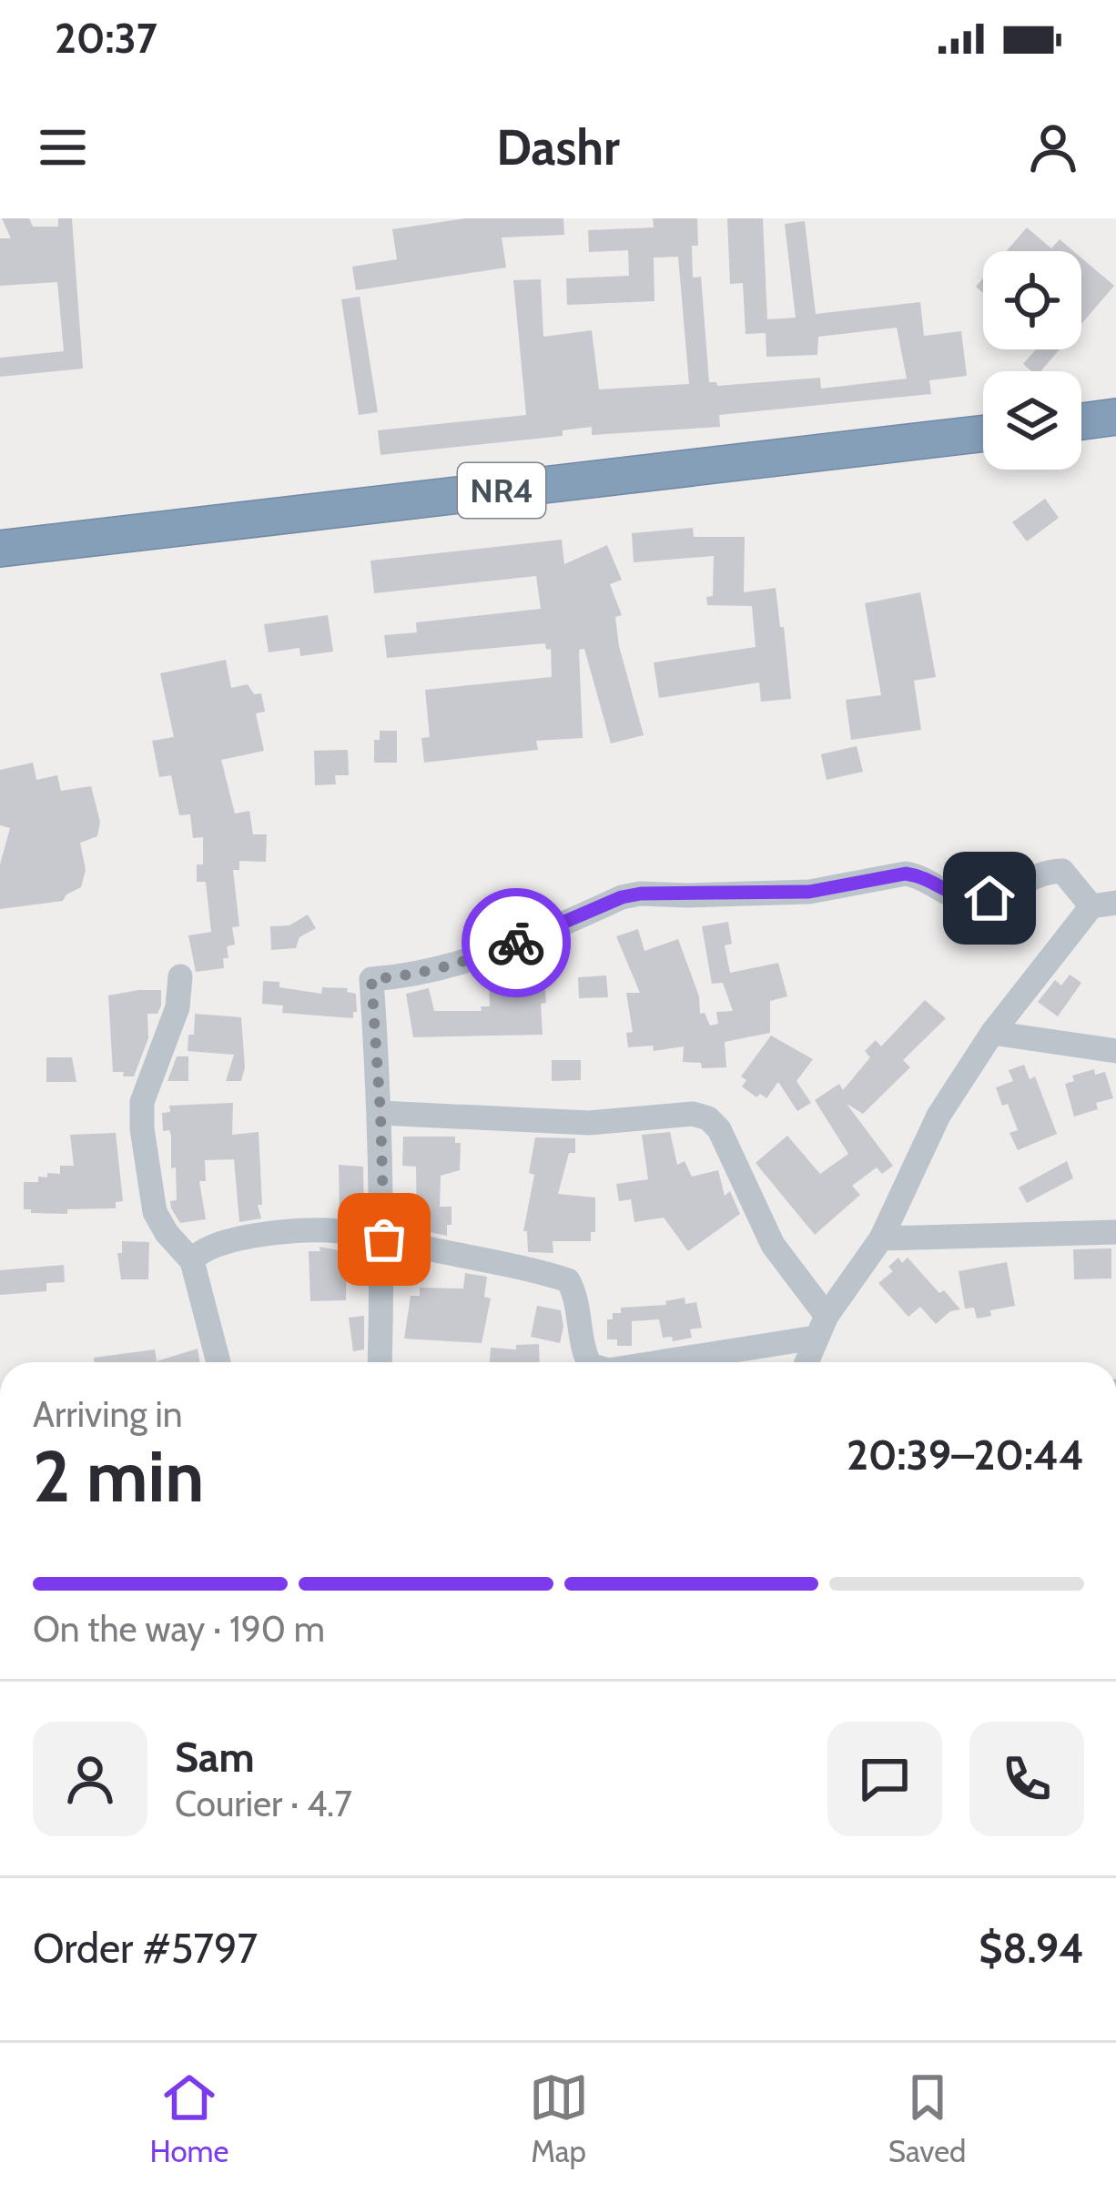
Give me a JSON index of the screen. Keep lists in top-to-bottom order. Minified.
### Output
{"streets":{"highway":["NR4"]},"page":{"status":"20:37","header":"Dashr","heading":["2 min","Arriving in","20:39–20:44"],"panel":["Sam","Courier · 4.7","Order #5797","$8.94"],"bar":"On the way · 190 m","tabs":["Home","Map","Saved"]}}
